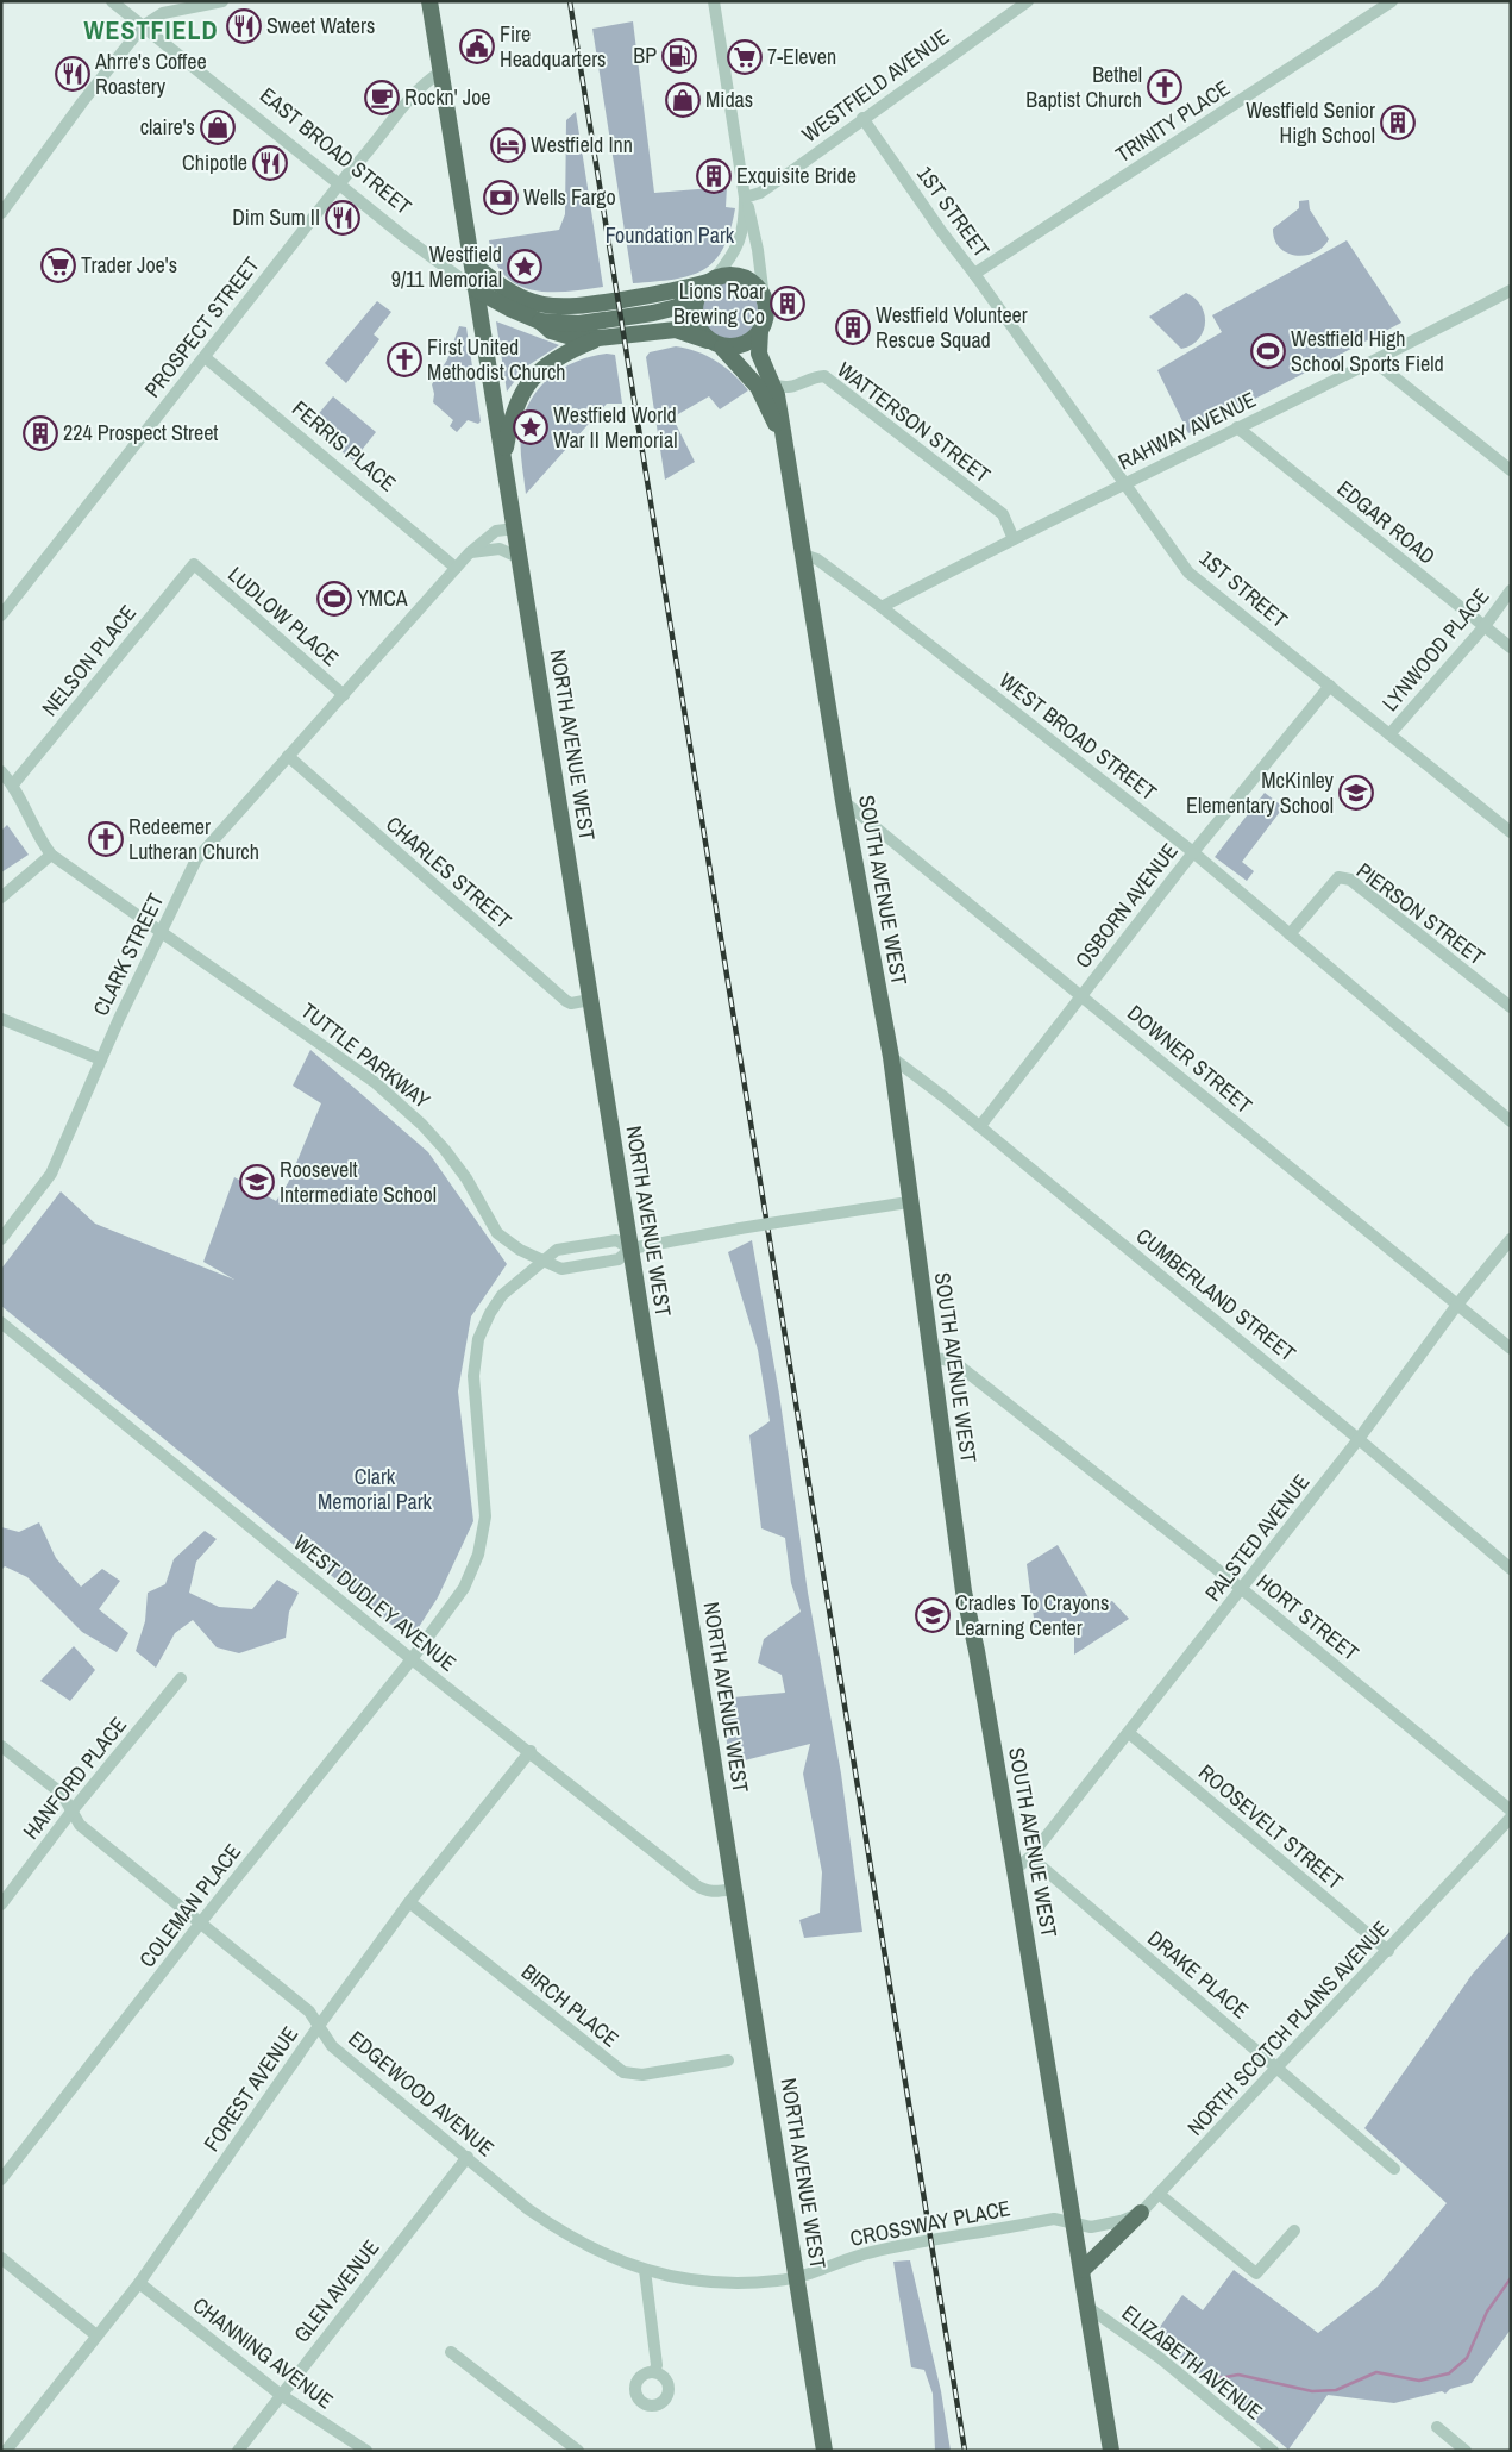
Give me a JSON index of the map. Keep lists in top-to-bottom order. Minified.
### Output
{"streets":{"main road":["EAST BROAD STREET","NORTH AVENUE WEST","SOUTH AVENUE WEST"],"street":["WESTFIELD AVENUE","TRINITY PLACE","1ST STREET","PROSPECT STREET","WATTERSON STREET","RAHWAY AVENUE","FERRIS PLACE","EDGAR ROAD","LUDLOW PLACE","LYNWOOD PLACE","NELSON PLACE","WEST BROAD STREET","CHARLES STREET","OSBORN AVENUE","PIERSON STREET","CLARK STREET","TUTTLE PARKWAY","DOWNER STREET","CUMBERLAND STREET","PALSTED AVENUE","WEST DUDLEY AVENUE","HORT STREET","HANFORD PLACE","ROOSEVELT STREET","COLEMAN PLACE","DRAKE PLACE","BIRCH PLACE","NORTH SCOTCH PLAINS AVENUE","FOREST AVENUE","EDGEWOOD AVENUE","CROSSWAY PLACE","GLEN AVENUE","CHANNING AVENUE","ELIZABETH AVENUE"]},"crossings":[["WESTFIELD AVENUE","1ST STREET"],["TRINITY PLACE","1ST STREET"],["EAST BROAD STREET","PROSPECT STREET"],["EAST BROAD STREET","NORTH AVENUE WEST"],["EAST BROAD STREET","SOUTH AVENUE WEST"],["1ST STREET","RAHWAY AVENUE"],["1ST STREET","LYNWOOD PLACE"],["1ST STREET","OSBORN AVENUE"],["PROSPECT STREET","FERRIS PLACE"],["PROSPECT STREET","NORTH AVENUE WEST"],["WATTERSON STREET","RAHWAY AVENUE"],["WATTERSON STREET","SOUTH AVENUE WEST"],["RAHWAY AVENUE","EDGAR ROAD"],["RAHWAY AVENUE","WEST BROAD STREET"],["FERRIS PLACE","CLARK STREET"],["EDGAR ROAD","LYNWOOD PLACE"],["LUDLOW PLACE","NELSON PLACE"],["LUDLOW PLACE","CLARK STREET"],["WEST BROAD STREET","SOUTH AVENUE WEST"],["WEST BROAD STREET","OSBORN AVENUE"],["WEST BROAD STREET","PIERSON STREET"],["NORTH AVENUE WEST","CHARLES STREET"],["NORTH AVENUE WEST","CLARK STREET"],["NORTH AVENUE WEST","TUTTLE PARKWAY"],["NORTH AVENUE WEST","WEST DUDLEY AVENUE"],["NORTH AVENUE WEST","EDGEWOOD AVENUE"],["NORTH AVENUE WEST","CROSSWAY PLACE"],["CHARLES STREET","CLARK STREET"],["SOUTH AVENUE WEST","TUTTLE PARKWAY"],["SOUTH AVENUE WEST","DOWNER STREET"],["SOUTH AVENUE WEST","CUMBERLAND STREET"],["SOUTH AVENUE WEST","PALSTED AVENUE"],["SOUTH AVENUE WEST","HORT STREET"],["SOUTH AVENUE WEST","NORTH SCOTCH PLAINS AVENUE"],["SOUTH AVENUE WEST","CROSSWAY PLACE"],["SOUTH AVENUE WEST","ELIZABETH AVENUE"],["OSBORN AVENUE","DOWNER STREET"],["OSBORN AVENUE","CUMBERLAND STREET"],["CLARK STREET","TUTTLE PARKWAY"],["TUTTLE PARKWAY","WEST DUDLEY AVENUE"],["TUTTLE PARKWAY","COLEMAN PLACE"],["DOWNER STREET","PALSTED AVENUE"],["CUMBERLAND STREET","PALSTED AVENUE"],["PALSTED AVENUE","HORT STREET"],["PALSTED AVENUE","ROOSEVELT STREET"],["PALSTED AVENUE","DRAKE PLACE"],["WEST DUDLEY AVENUE","COLEMAN PLACE"],["WEST DUDLEY AVENUE","FOREST AVENUE"],["HANFORD PLACE","EDGEWOOD AVENUE"],["ROOSEVELT STREET","NORTH SCOTCH PLAINS AVENUE"],["COLEMAN PLACE","EDGEWOOD AVENUE"],["DRAKE PLACE","NORTH SCOTCH PLAINS AVENUE"],["BIRCH PLACE","FOREST AVENUE"],["NORTH SCOTCH PLAINS AVENUE","CROSSWAY PLACE"],["FOREST AVENUE","EDGEWOOD AVENUE"],["FOREST AVENUE","CHANNING AVENUE"],["EDGEWOOD AVENUE","CROSSWAY PLACE"],["EDGEWOOD AVENUE","GLEN AVENUE"],["GLEN AVENUE","CHANNING AVENUE"]],"districts":["WESTFIELD"],"parks":["Foundation Park","Clark Memorial Park"],"places":{"restaurant":["Sweet Waters","Ahrre's Coffee Roastery","Chipotle","Dim Sum II"],"public building":["Fire Headquarters"],"fuel station":["BP"],"supermarket":["7-Eleven","Trader Joe's"],"church":["Bethel Baptist Church","First United Methodist Church","Redeemer Lutheran Church"],"cafe":["Rockn' Joe"],"shop":["Midas","claire's"],"building":["Westfield Senior High School","Exquisite Bride","Lions Roar Brewing Co","Westfield Volunteer Rescue Squad","224 Prospect Street"],"hotel":["Westfield Inn"],"bank":["Wells Fargo"],"place":["Westfield 9/11 Memorial","Westfield World War II Memorial"],"sports":["Westfield High School Sports Field","YMCA"],"school or university":["McKinley Elementary School","Roosevelt Intermediate School","Cradles To Crayons Learning Center"]}}
